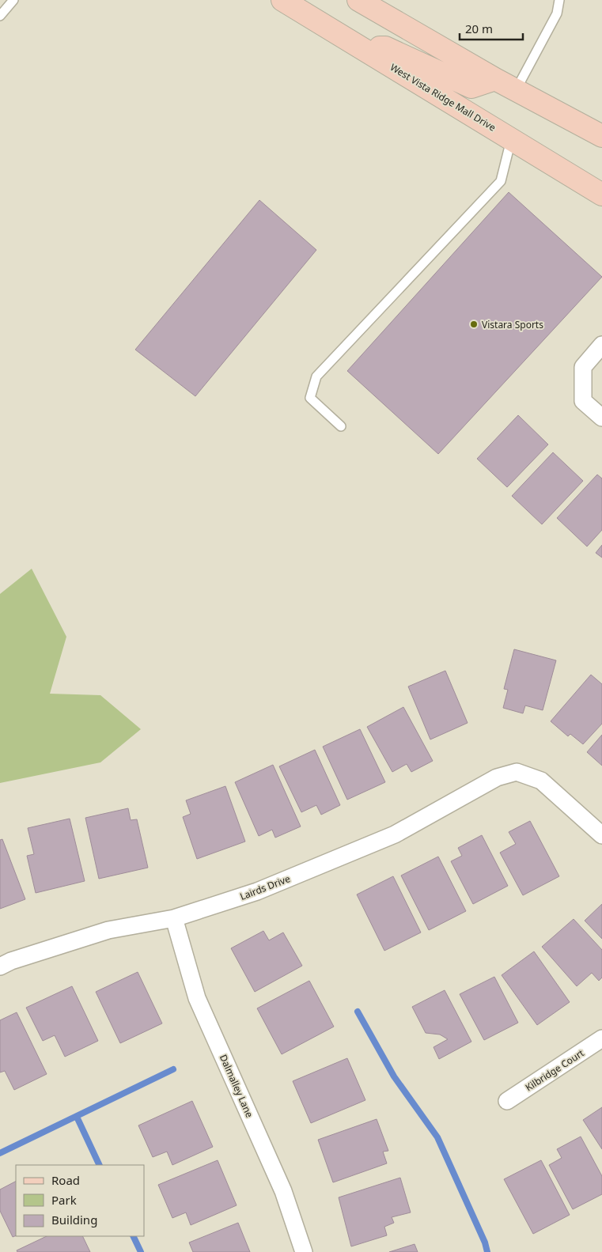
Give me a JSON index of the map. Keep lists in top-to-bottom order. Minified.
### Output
{"streets":{"main road":["West Vista Ridge Mall Drive"],"street":["Lairds Drive","Kilbridge Court","Dalmalley Lane"]},"crossings":[["Lairds Drive","Dalmalley Lane"]],"places":["Vistara Sports"],"legend":["Road","Park","Building"],"scale_bar":"20 m"}
